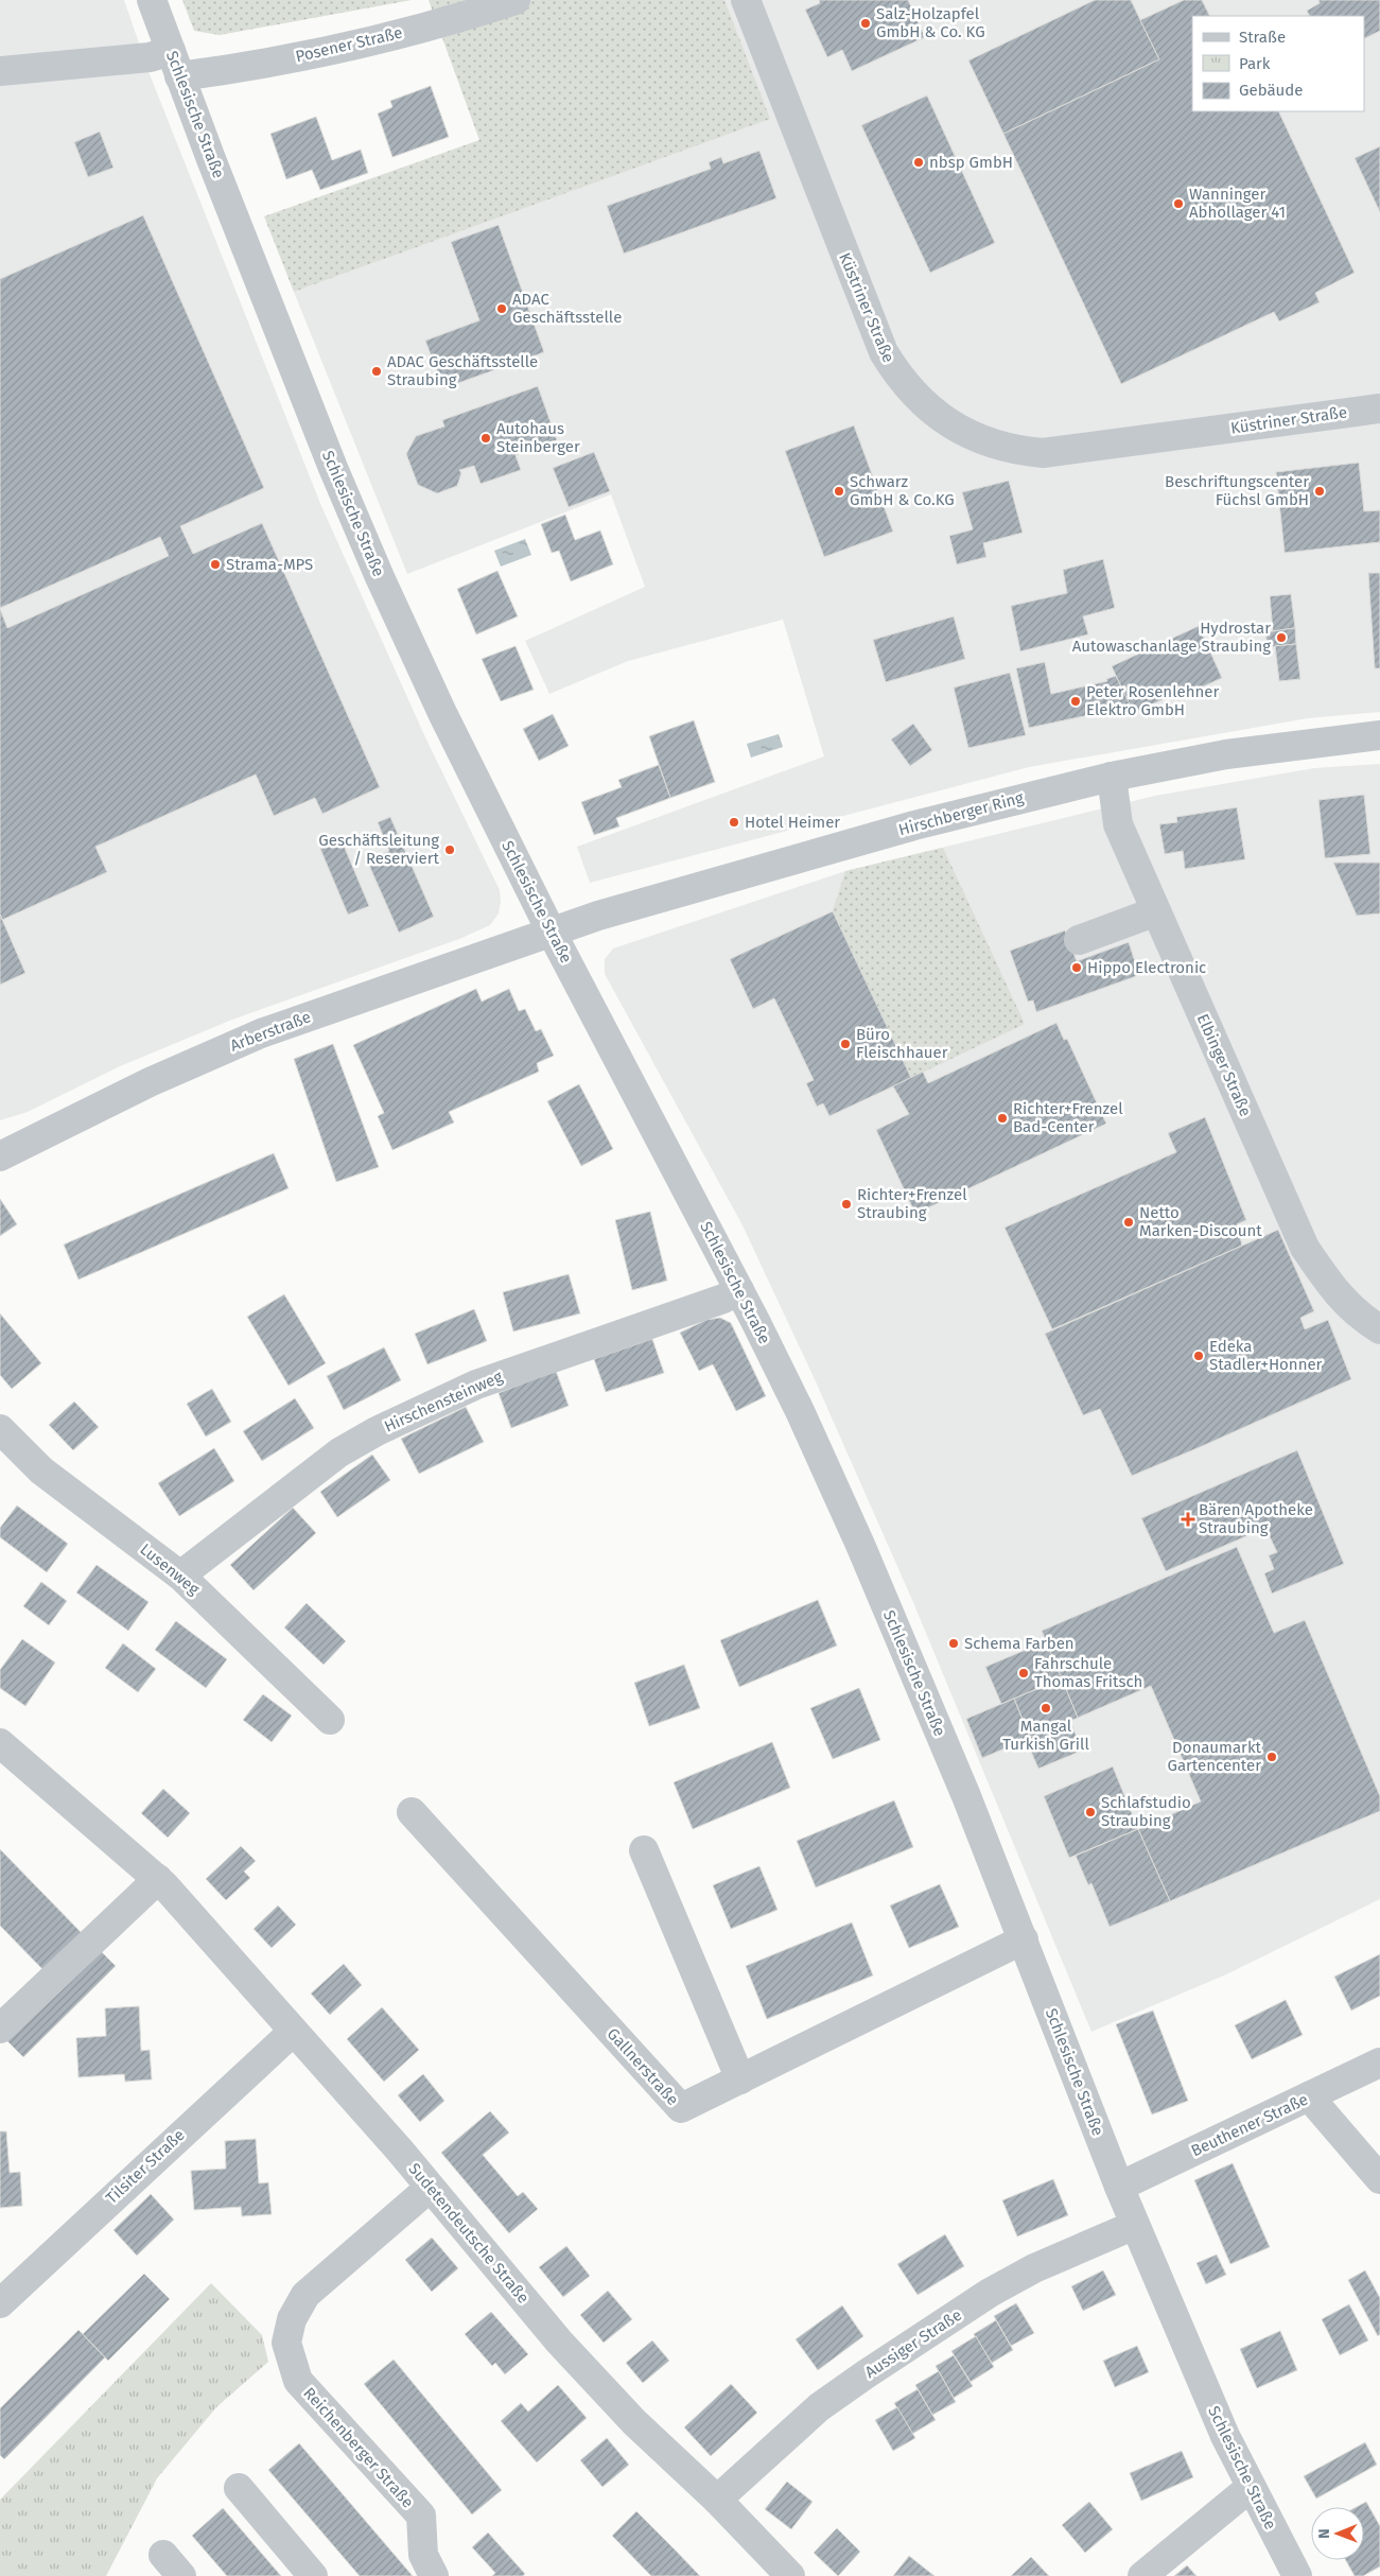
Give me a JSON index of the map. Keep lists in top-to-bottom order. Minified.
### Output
{"streets":{"street":["Posener Straße","Schlesische Straße","Küstriner Straße","Hirschberger Ring","Arberstraße","Elbinger Straße","Hirschensteinweg","Lusenweg","Gallnerstraße","Beuthener Straße","Tilsiter Straße","Sudetendeutsche Straße","Aussiger Straße","Reichenberger Straße"]},"crossings":[["Posener Straße","Schlesische Straße"],["Schlesische Straße","Hirschberger Ring"],["Schlesische Straße","Arberstraße"],["Schlesische Straße","Hirschensteinweg"],["Schlesische Straße","Gallnerstraße"],["Schlesische Straße","Beuthener Straße"],["Schlesische Straße","Aussiger Straße"],["Hirschberger Ring","Arberstraße"],["Hirschberger Ring","Elbinger Straße"],["Hirschensteinweg","Lusenweg"],["Tilsiter Straße","Sudetendeutsche Straße"],["Sudetendeutsche Straße","Aussiger Straße"],["Sudetendeutsche Straße","Reichenberger Straße"]],"places":{"other":["Salz-Holzapfel GmbH & Co. KG","nbsp GmbH","Wanninger Abhollager 41","ADAC Geschäftsstelle","ADAC Geschäftsstelle Straubing","Autohaus Steinberger","Schwarz GmbH & Co.KG","Beschriftungscenter Füchsl GmbH","Strama-MPS","Hydrostar Autowaschanlage Straubing","Peter Rosenlehner Elektro GmbH","Hotel Heimer","Geschäftsleitung / Reserviert","Hippo Electronic","Büro Fleischhauer","Richter+Frenzel Bad-Center","Richter+Frenzel Straubing","Netto Marken-Discount","Edeka Stadler+Honner","Schema Farben","Fahrschule Thomas Fritsch","Mangal Turkish Grill","Donaumarkt Gartencenter","Schlafstudio Straubing"],"health":["Bären Apotheke Straubing"]},"legend":["Straße","Park","Gebäude"],"north":"left"}
